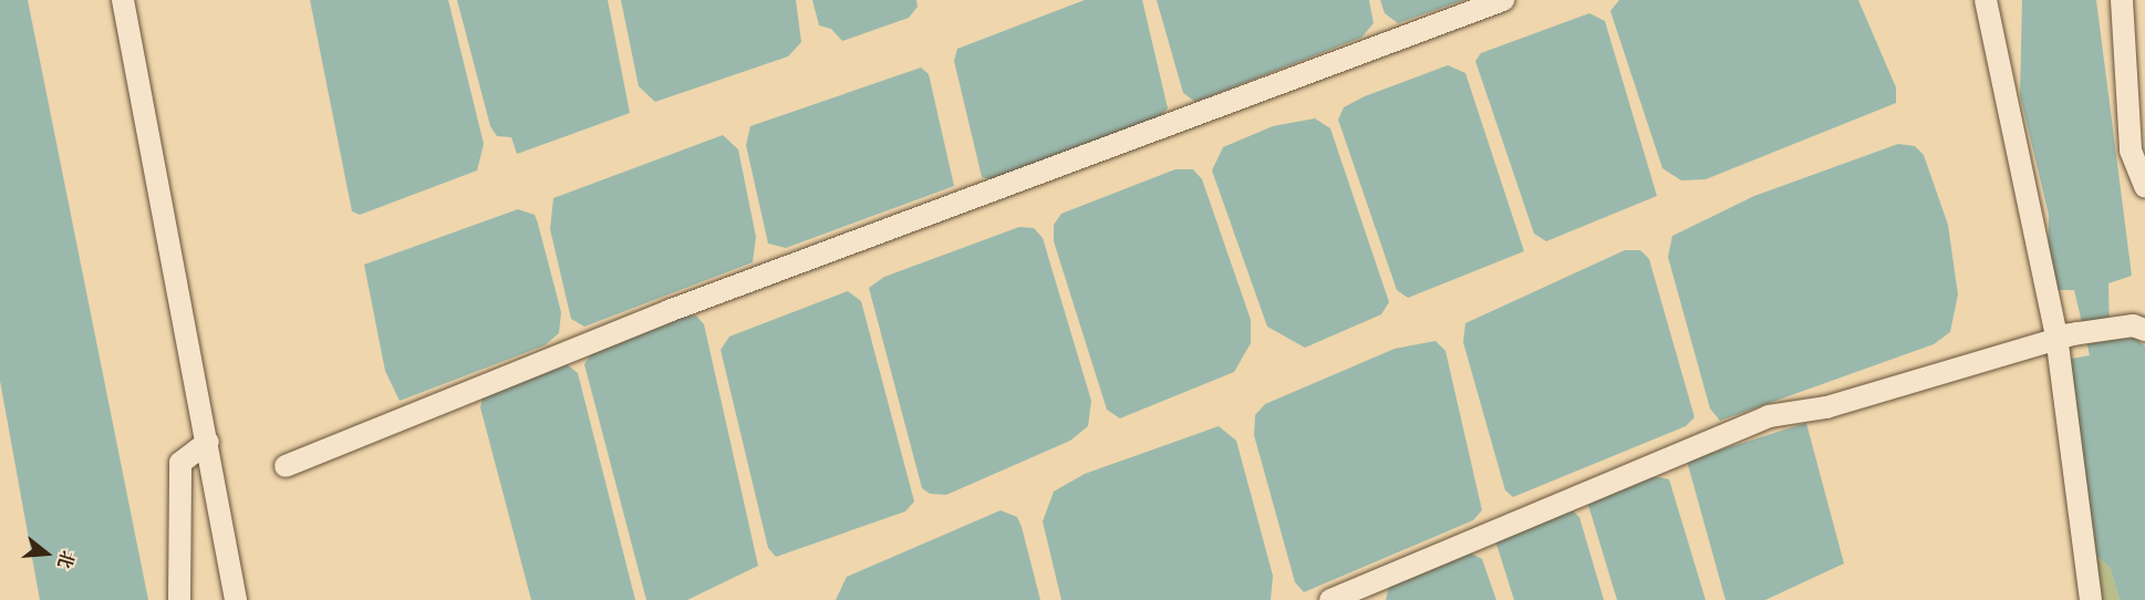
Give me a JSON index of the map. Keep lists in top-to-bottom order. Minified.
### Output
{"north":"right"}
